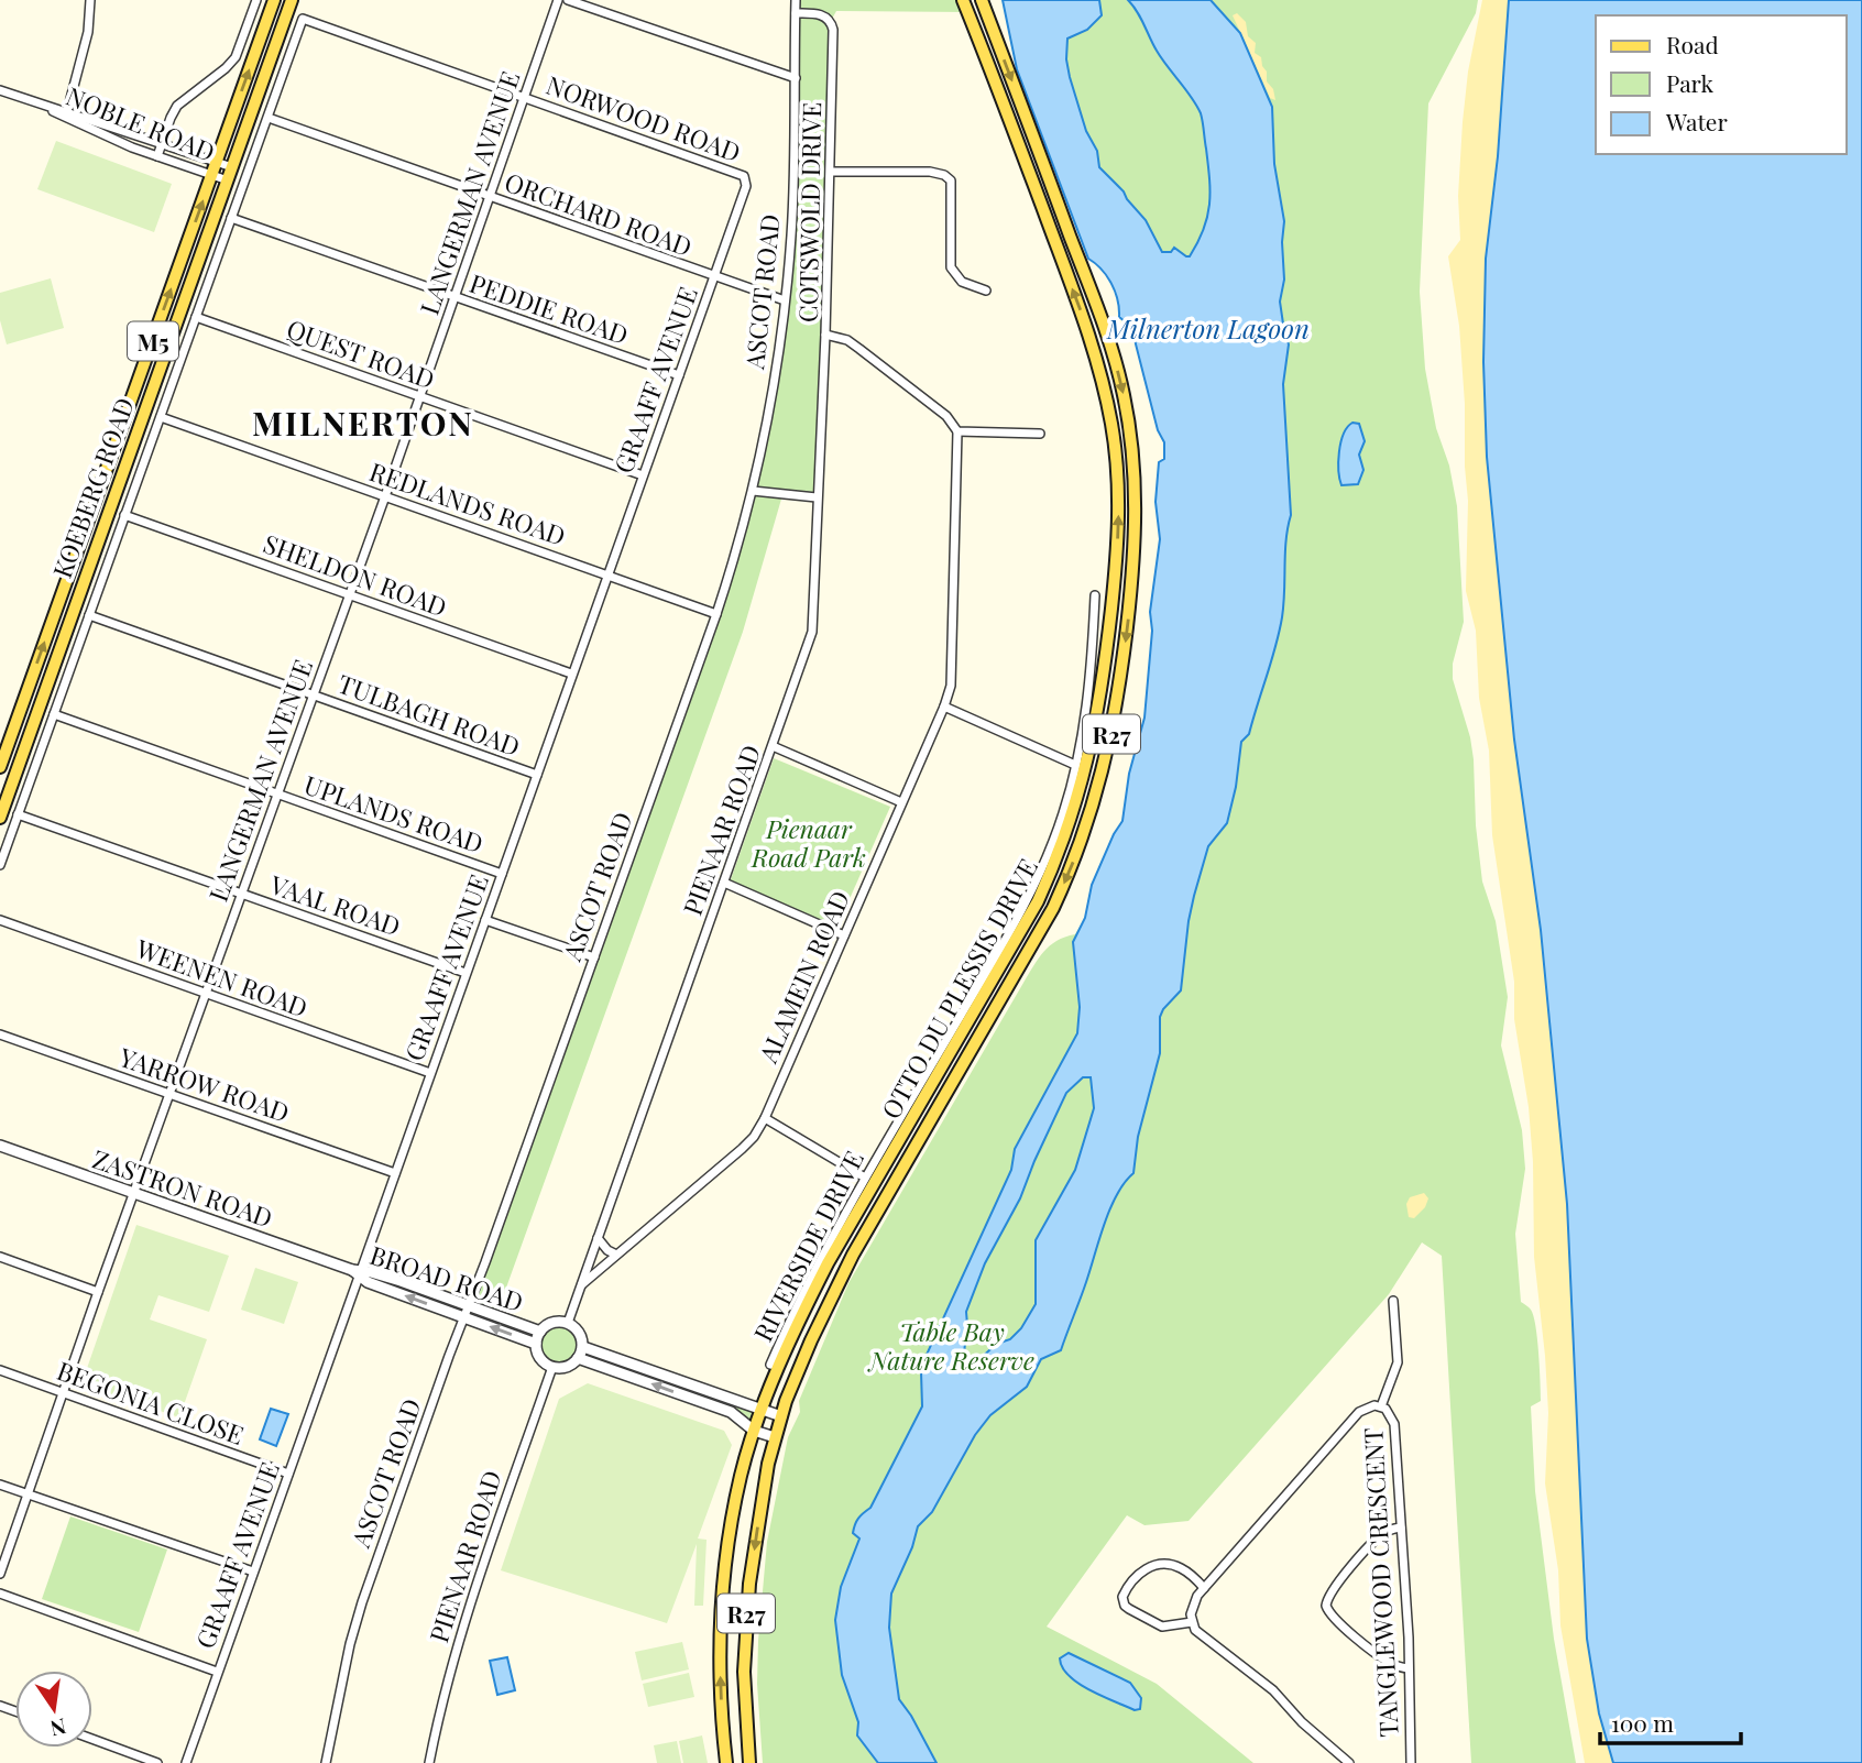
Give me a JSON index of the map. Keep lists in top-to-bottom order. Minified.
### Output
{"streets":{"main road":["M5","KOEBERG ROAD","R27","OTTO DU PLESSIS DRIVE"],"street":["NORWOOD ROAD","NOBLE ROAD","LANGERMAN AVENUE","COTSWOLD DRIVE","ORCHARD ROAD","ASCOT ROAD","PEDDIE ROAD","QUEST ROAD","GRAAFF AVENUE","REDLANDS ROAD","SHELDON ROAD","TULBAGH ROAD","UPLANDS ROAD","PIENAAR ROAD","VAAL ROAD","ALAMEIN ROAD","WEENEN ROAD","YARROW ROAD","ZASTRON ROAD","RIVERSIDE DRIVE","BROAD ROAD","BEGONIA CLOSE","TANGLEWOOD CRESCENT"]},"crossings":[["NORWOOD ROAD","LANGERMAN AVENUE"],["NORWOOD ROAD","ORCHARD ROAD"],["NORWOOD ROAD","GRAAFF AVENUE"],["NOBLE ROAD","KOEBERG ROAD"],["LANGERMAN AVENUE","ORCHARD ROAD"],["LANGERMAN AVENUE","PEDDIE ROAD"],["LANGERMAN AVENUE","QUEST ROAD"],["LANGERMAN AVENUE","REDLANDS ROAD"],["LANGERMAN AVENUE","SHELDON ROAD"],["LANGERMAN AVENUE","TULBAGH ROAD"],["LANGERMAN AVENUE","UPLANDS ROAD"],["LANGERMAN AVENUE","VAAL ROAD"],["LANGERMAN AVENUE","WEENEN ROAD"],["LANGERMAN AVENUE","YARROW ROAD"],["LANGERMAN AVENUE","ZASTRON ROAD"],["LANGERMAN AVENUE","BEGONIA CLOSE"],["COTSWOLD DRIVE","ASCOT ROAD"],["COTSWOLD DRIVE","PIENAAR ROAD"],["COTSWOLD DRIVE","ALAMEIN ROAD"],["ORCHARD ROAD","ASCOT ROAD"],["ORCHARD ROAD","GRAAFF AVENUE"],["ASCOT ROAD","REDLANDS ROAD"],["ASCOT ROAD","BROAD ROAD"],["PEDDIE ROAD","GRAAFF AVENUE"],["QUEST ROAD","GRAAFF AVENUE"],["GRAAFF AVENUE","REDLANDS ROAD"],["GRAAFF AVENUE","SHELDON ROAD"],["GRAAFF AVENUE","TULBAGH ROAD"],["GRAAFF AVENUE","UPLANDS ROAD"],["GRAAFF AVENUE","VAAL ROAD"],["GRAAFF AVENUE","WEENEN ROAD"],["GRAAFF AVENUE","YARROW ROAD"],["GRAAFF AVENUE","ZASTRON ROAD"],["GRAAFF AVENUE","BROAD ROAD"],["GRAAFF AVENUE","BEGONIA CLOSE"],["PIENAAR ROAD","ALAMEIN ROAD"],["PIENAAR ROAD","BROAD ROAD"],["ZASTRON ROAD","BROAD ROAD"]],"districts":["MILNERTON"],"water":["Milnerton Lagoon"],"parks":["Pienaar Road Park","Table Bay Nature Reserve"],"legend":["Road","Park","Water"],"scale_bar":"100 m","north":"bottom"}
